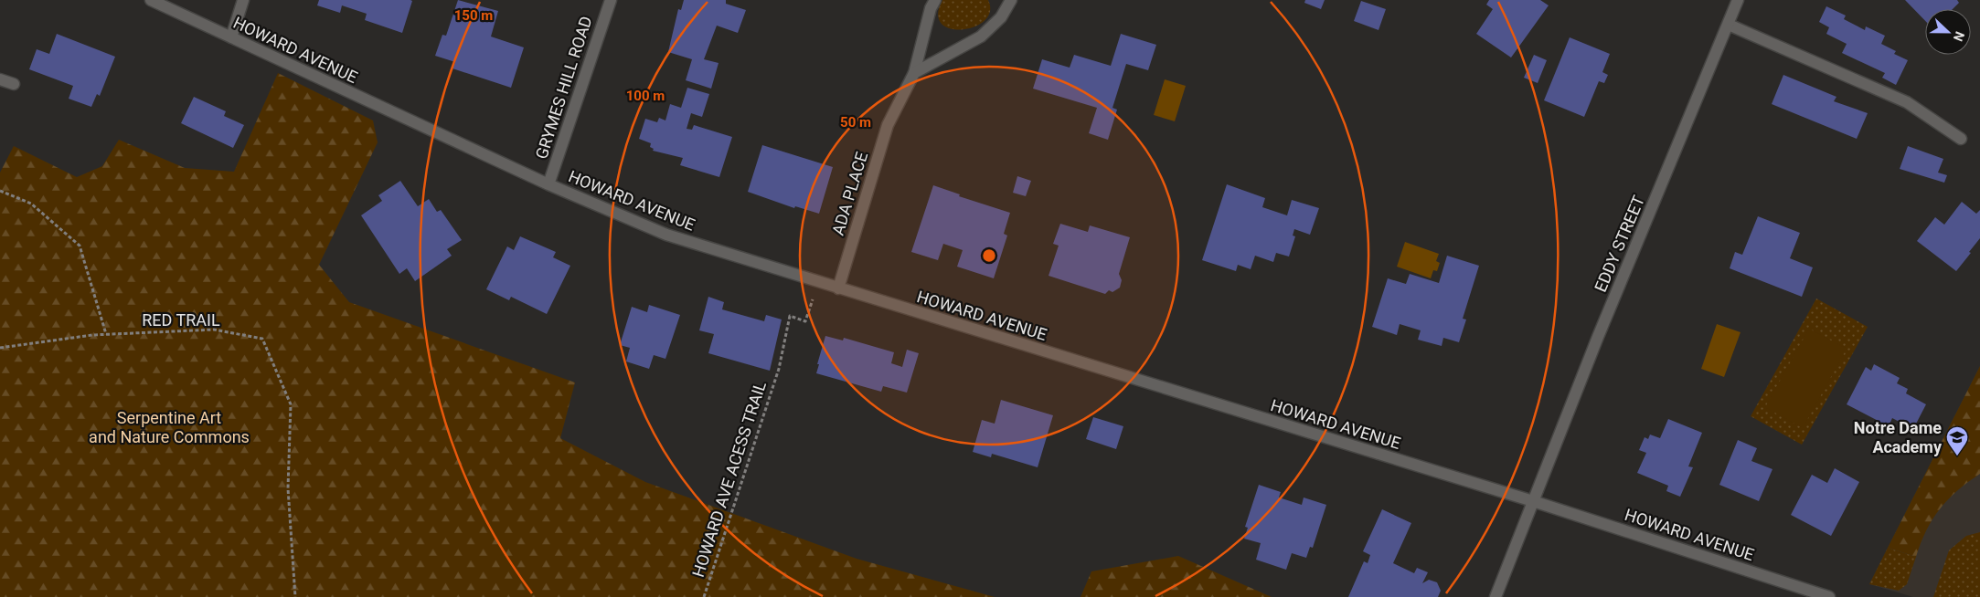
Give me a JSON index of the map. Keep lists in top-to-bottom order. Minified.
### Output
{"streets":{"street":["HOWARD AVENUE","GRYMES HILL ROAD","ADA PLACE","EDDY STREET"],"path":["RED TRAIL","HOWARD AVE ACESS TRAIL"]},"crossings":[["HOWARD AVENUE","GRYMES HILL ROAD"],["HOWARD AVENUE","ADA PLACE"],["HOWARD AVENUE","EDDY STREET"]],"parks":["Serpentine Art and Nature Commons"],"places":{"school or university":["Notre Dame Academy"]},"north":"right","rings":["150 m","100 m","50 m"]}
